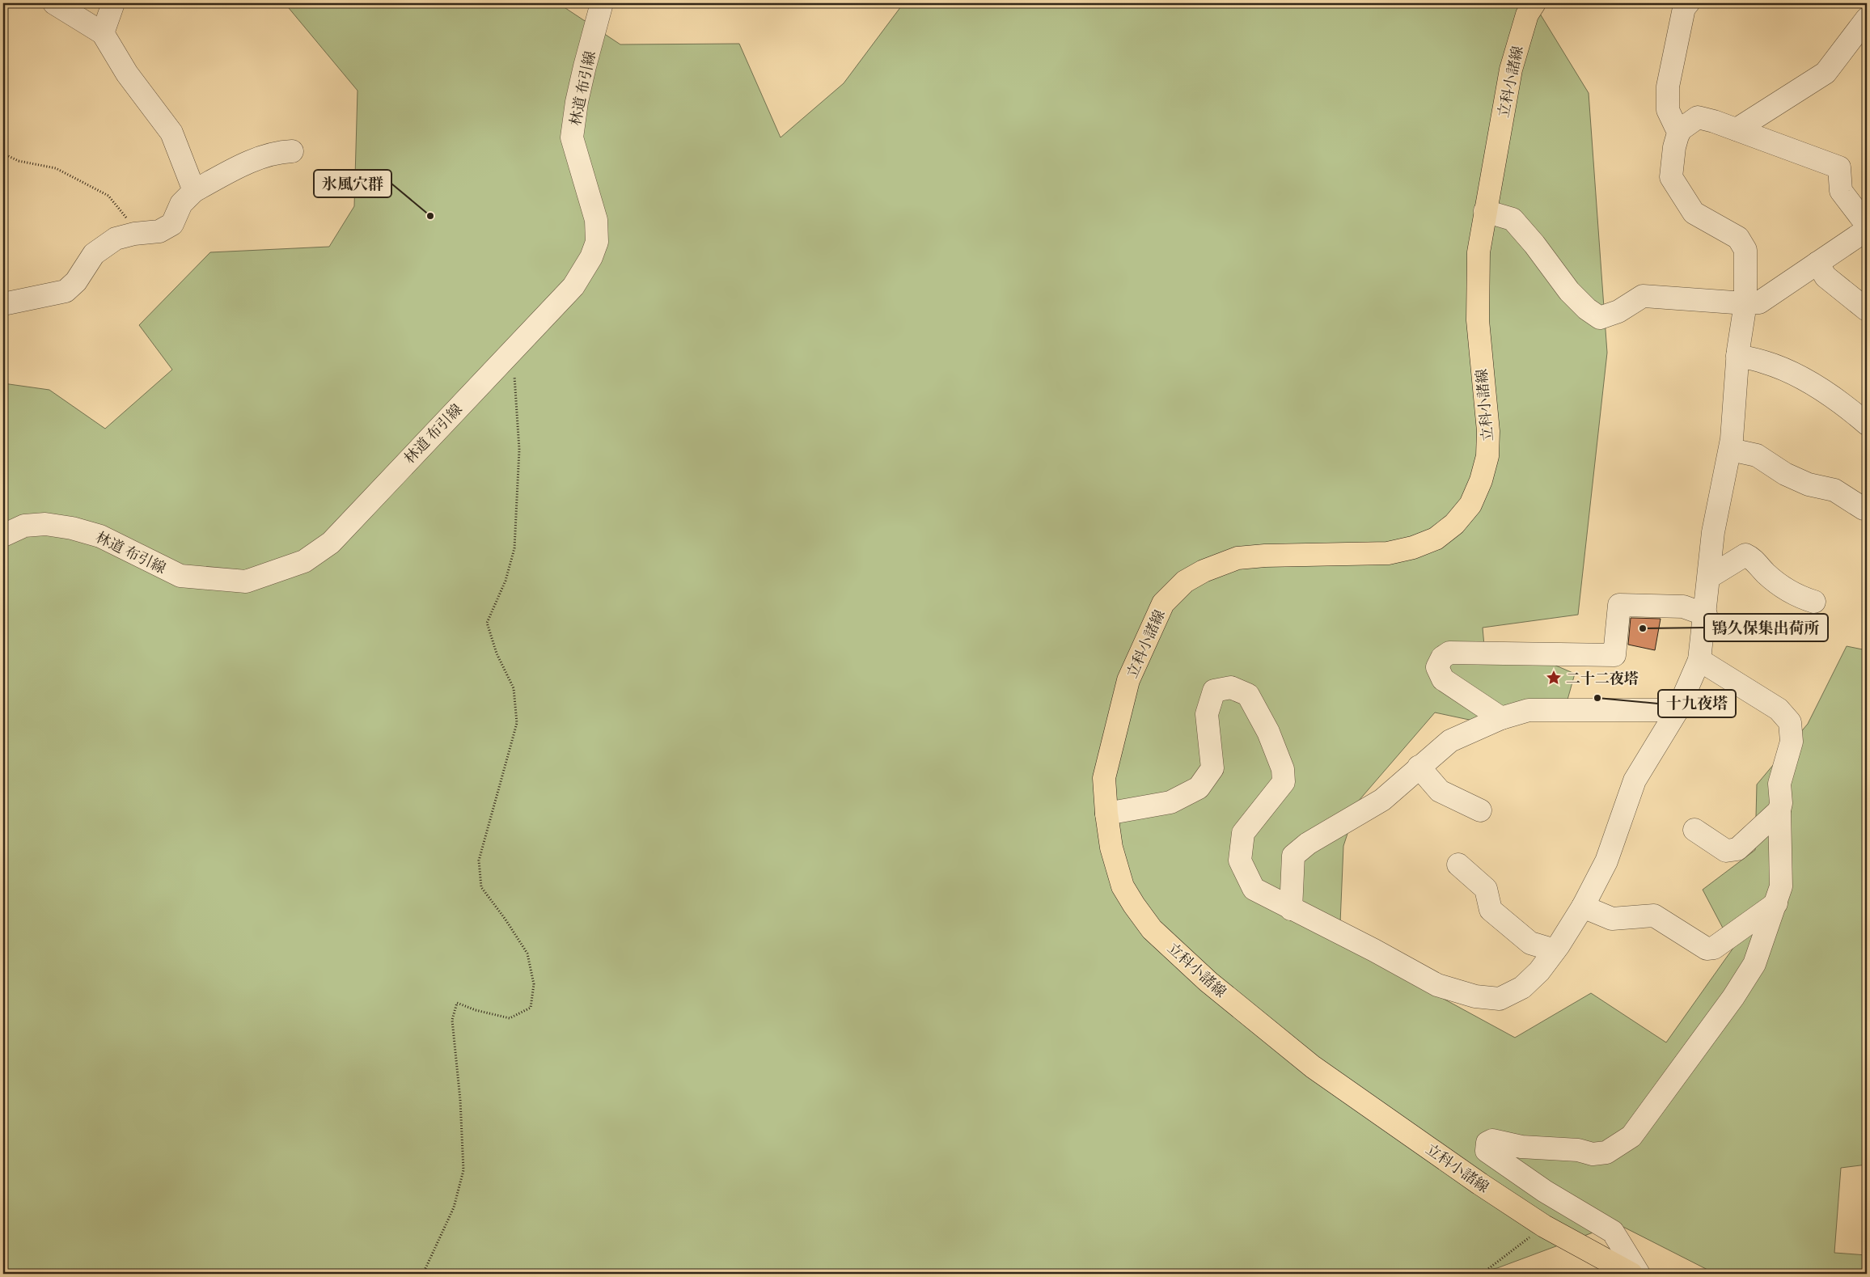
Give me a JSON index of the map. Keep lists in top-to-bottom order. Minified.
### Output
{"streets":{"main road":["立科小諸線"],"street":["林道 布引線"]},"places":{"other":["氷風穴群","鴇久保集出荷所","十九夜塔"],"place":["二十二夜塔"]}}
